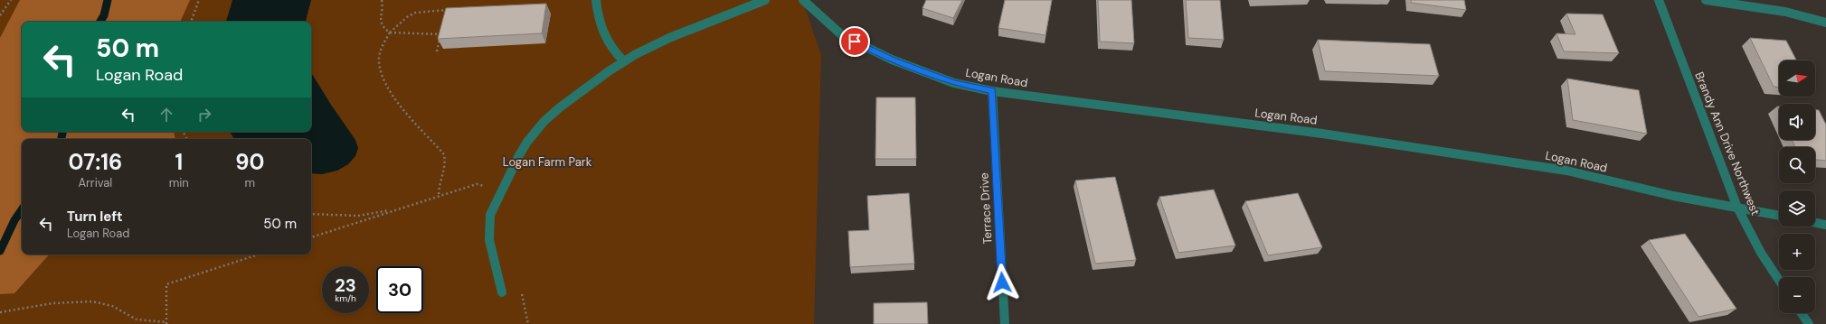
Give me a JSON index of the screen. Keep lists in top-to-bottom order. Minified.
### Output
{"streets":{"street":["Logan Road","Brandy Ann Drive Northwest","Terrace Drive"]},"crossings":[["Logan Road","Brandy Ann Drive Northwest"],["Logan Road","Terrace Drive"]],"parks":["Logan Farm Park"],"north":"right","page":{"turn":["50 m","Logan Road"],"map_buttons":["+","−"],"eta":["07:16","Arrival","1","min","90","m"],"list":[{"name":"Turn left","note":"Logan Road","value":"50 m"}],"speed":"23 km/h","limit":"30"}}
